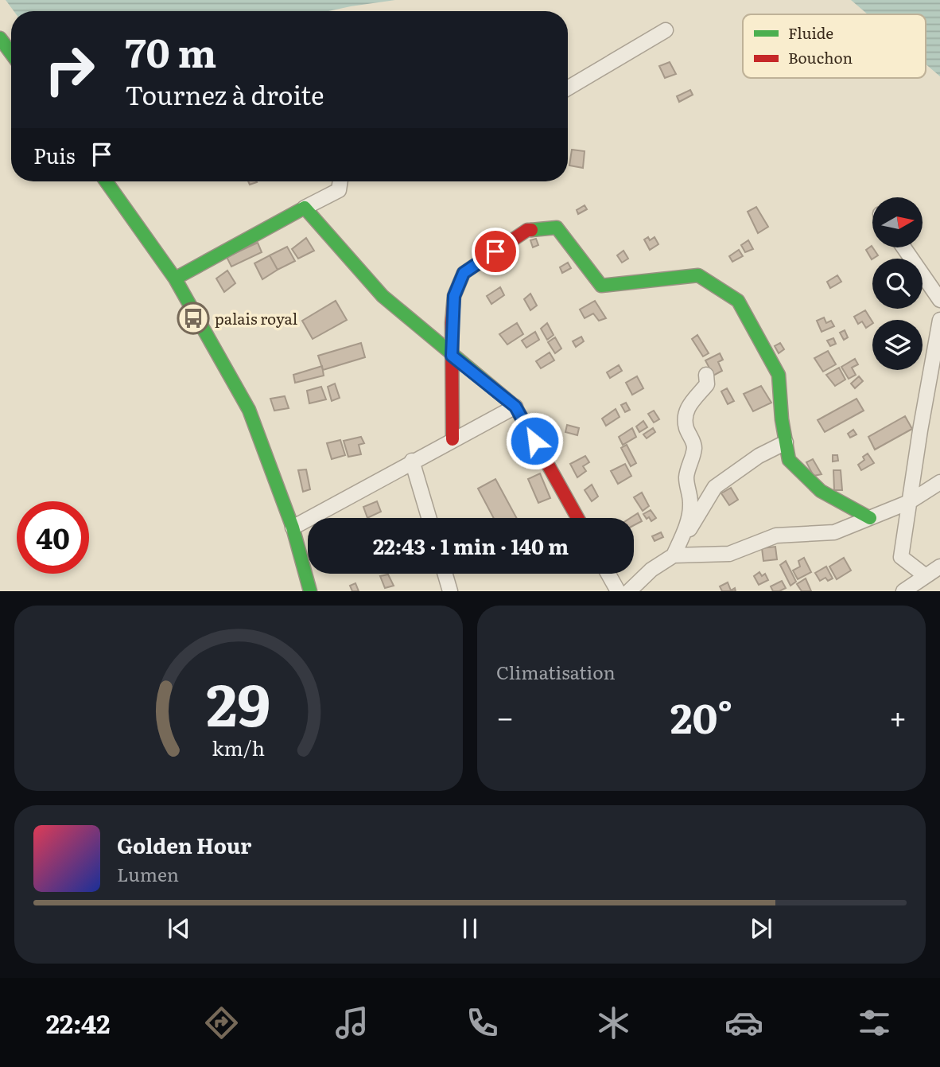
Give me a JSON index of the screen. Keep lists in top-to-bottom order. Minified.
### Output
{"places":{"bus stop":["palais royal"]},"legend":["Fluide","Bouchon"],"north":"right","page":{"turn":["70 m","Tournez à droite"],"then":"Puis","limit":"40","trip":"22:43 · 1 min · 140 m","tile":"Climatisation","heat":["−","20°","+"],"song":["Golden Hour","Lumen"],"tabs":"22:42","gauge":["29","km/h"]}}
